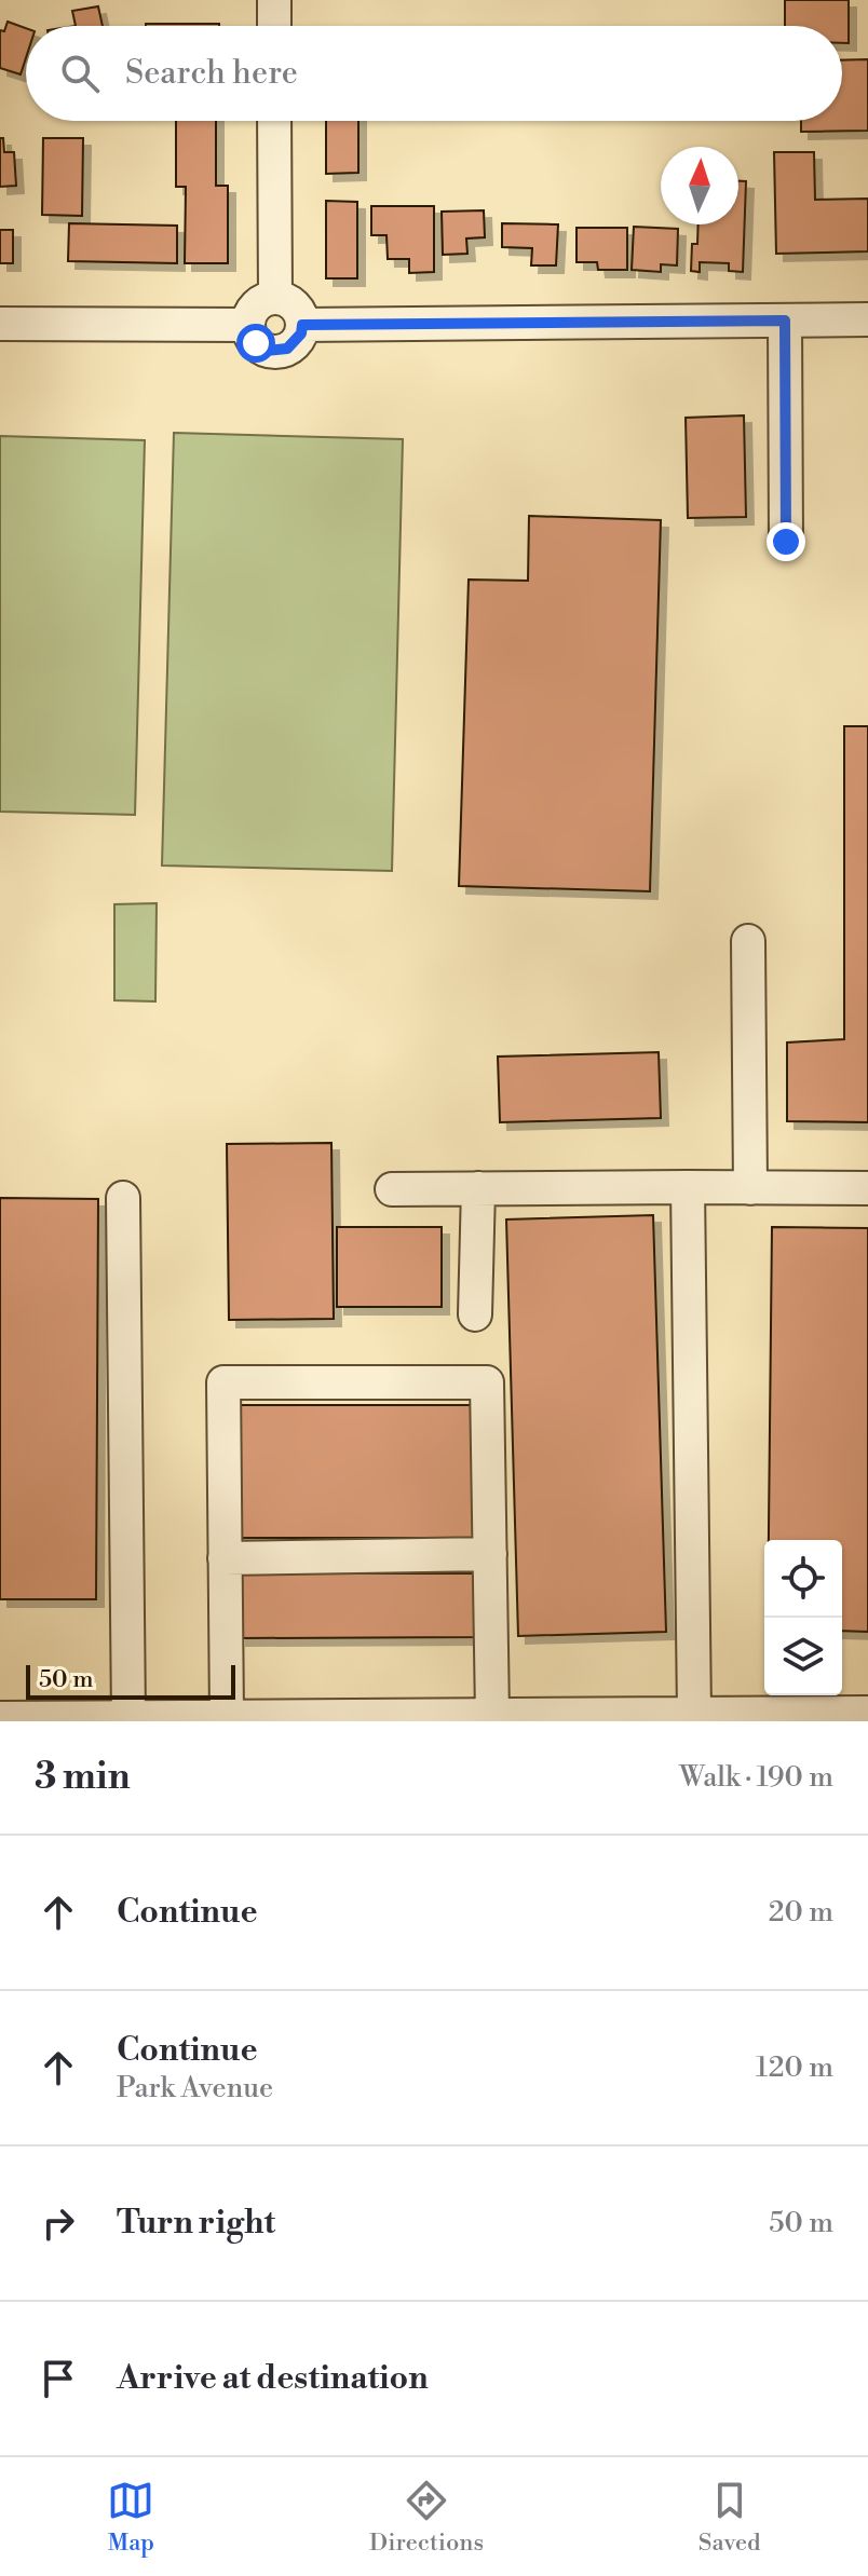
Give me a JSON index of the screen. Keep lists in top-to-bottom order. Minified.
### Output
{"scale_bar":"50 m","north":"top","page":{"search":"Search here","scale":"50 m","heading":["3 min","Walk · 190 m"],"list":[["Continue","20 m"],["Continue","Park Avenue","120 m"],["Turn right","50 m"],"Arrive at destination"],"nav":["Map","Directions","Saved"]}}
